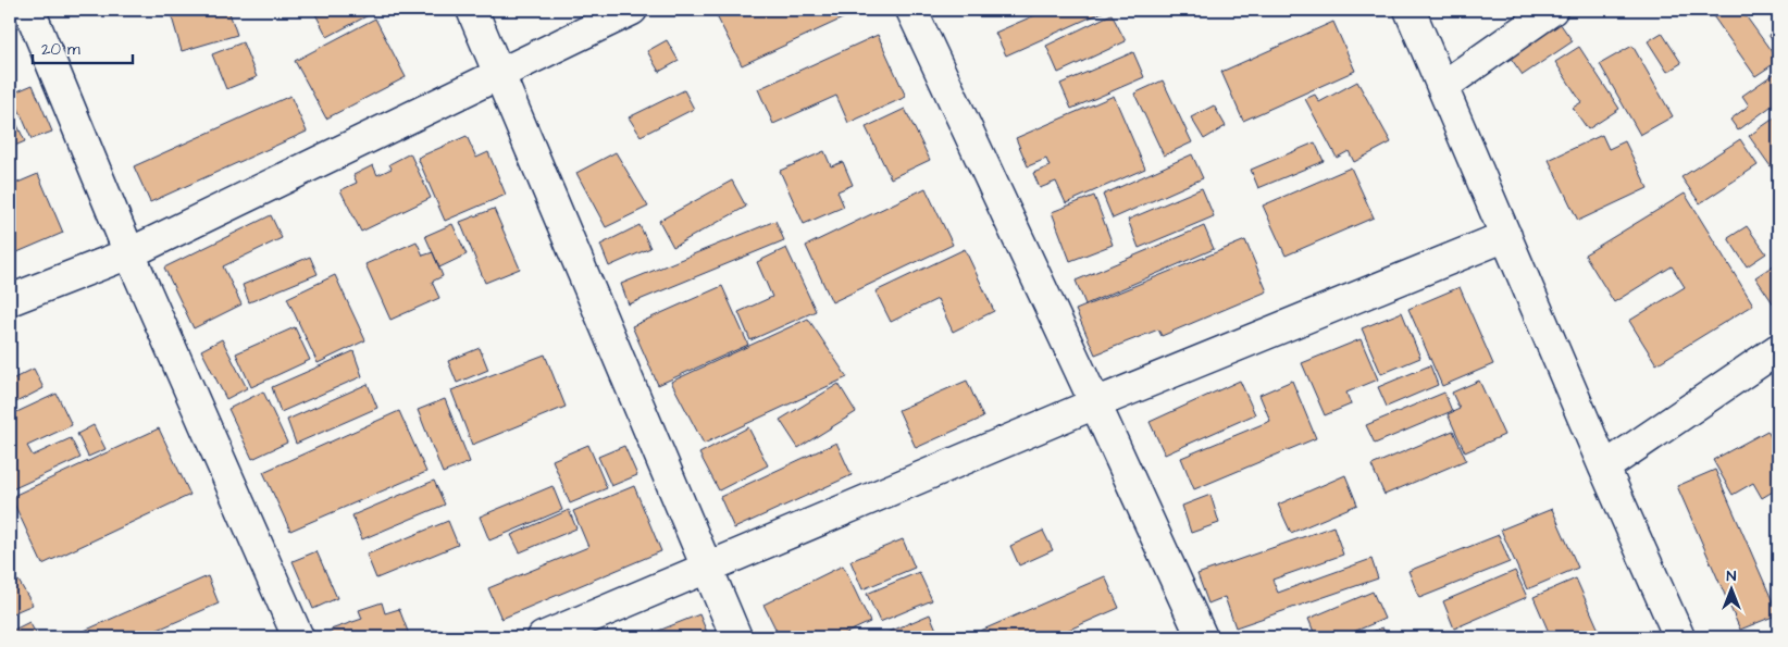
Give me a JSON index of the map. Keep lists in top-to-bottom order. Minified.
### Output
{"scale_bar":"20 m","north":"top"}
